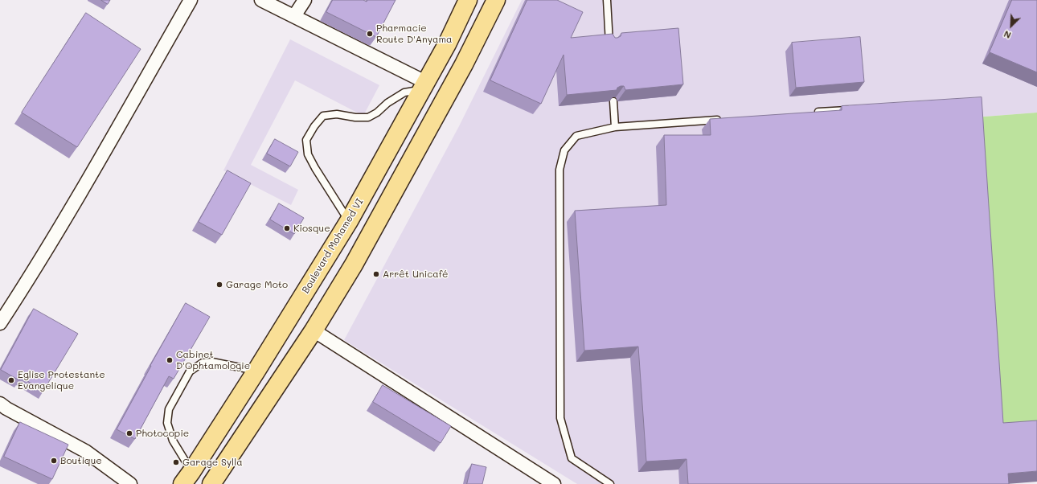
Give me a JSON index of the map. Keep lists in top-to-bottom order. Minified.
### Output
{"streets":{"main road":["Boulevard Mohamed VI"]},"places":["Pharmacie Route D'Anyama","Kiosque","Arrêt Unicafé","Garage Moto","Cabinet D'Ophtamologie","Eglise Protestante Evangelique","Photocopie","Boutique","Garage Sylla"],"north":"bottom left"}
